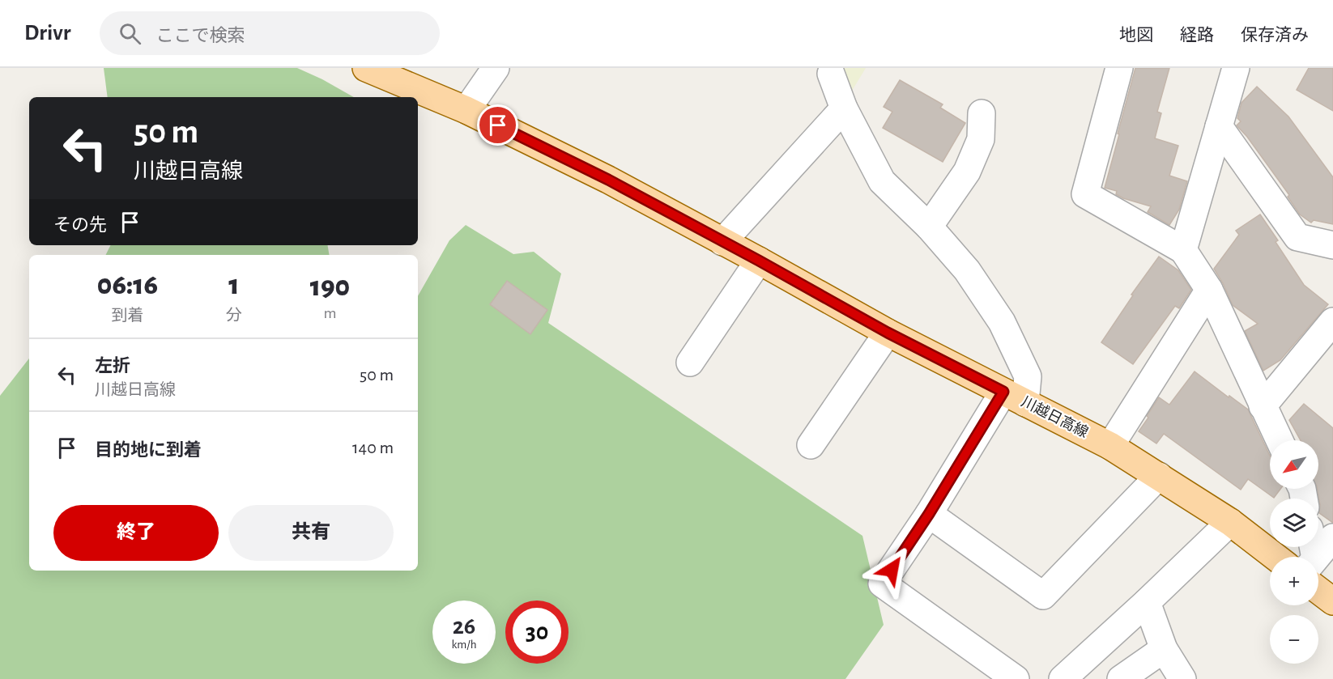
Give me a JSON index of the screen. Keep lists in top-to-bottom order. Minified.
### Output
{"streets":{"main road":["川越日高線"]},"north":"bottom left","page":{"header":"Drivr","search":"ここで検索","nav":["地図","経路","保存済み"],"turn":["50 m","川越日高線"],"then":"その先","eta":["06:16","到着","1","分","190","m"],"list":[{"name":"左折","note":"川越日高線","value":"50 m"},{"name":"目的地に到着","value":"140 m"}],"map_buttons":["+","−"],"buttons":["終了","共有"],"speed":"26 km/h","limit":"30"}}
